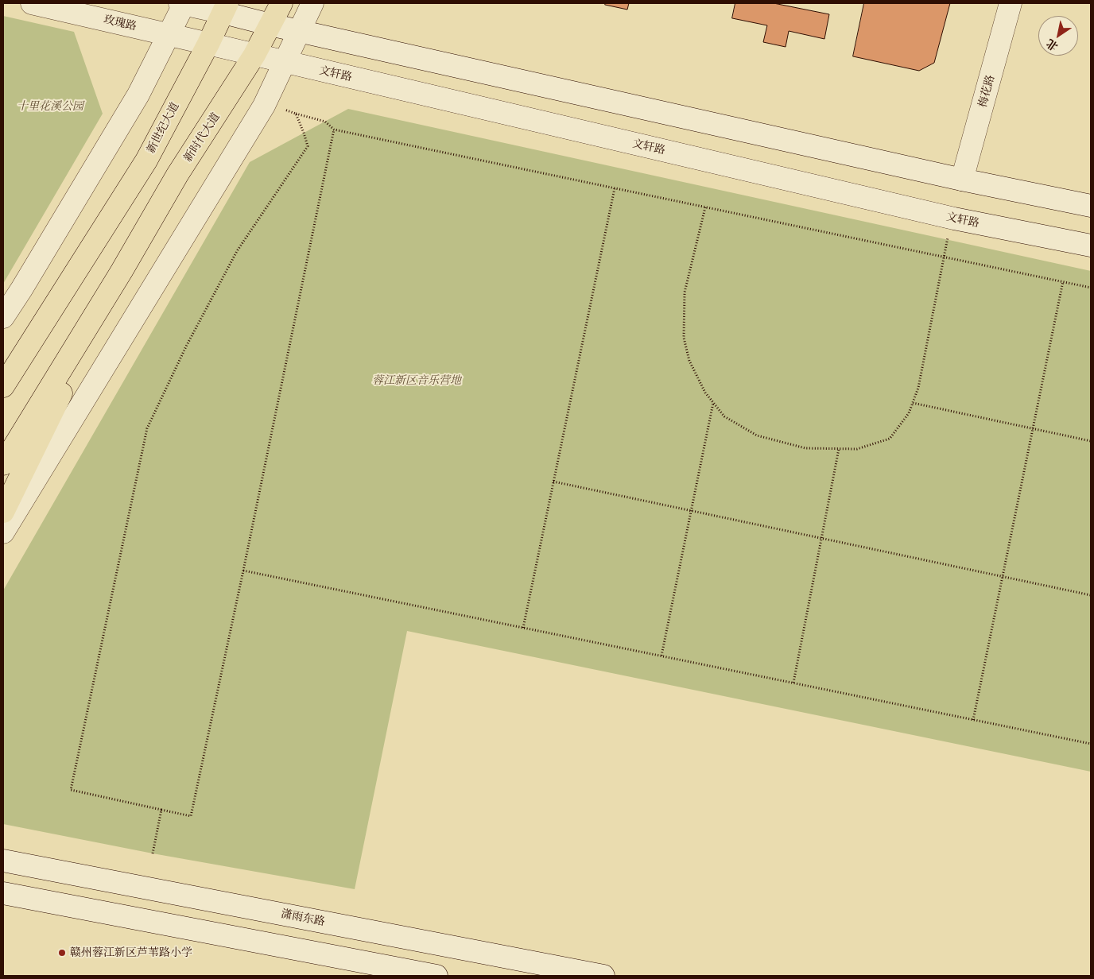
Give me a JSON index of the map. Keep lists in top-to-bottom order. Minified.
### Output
{"streets":{"main road":["玫瑰路","文轩路","梅花路","新世纪大道","新时代大道","潇雨东路"]},"crossings":[["玫瑰路","文轩路"],["玫瑰路","新世纪大道"],["文轩路","新世纪大道"],["文轩路","新时代大道"]],"parks":["十里花溪公园","蓉江新区音乐营地"],"places":["赣州蓉江新区芦苇路小学"],"north":"bottom left"}
